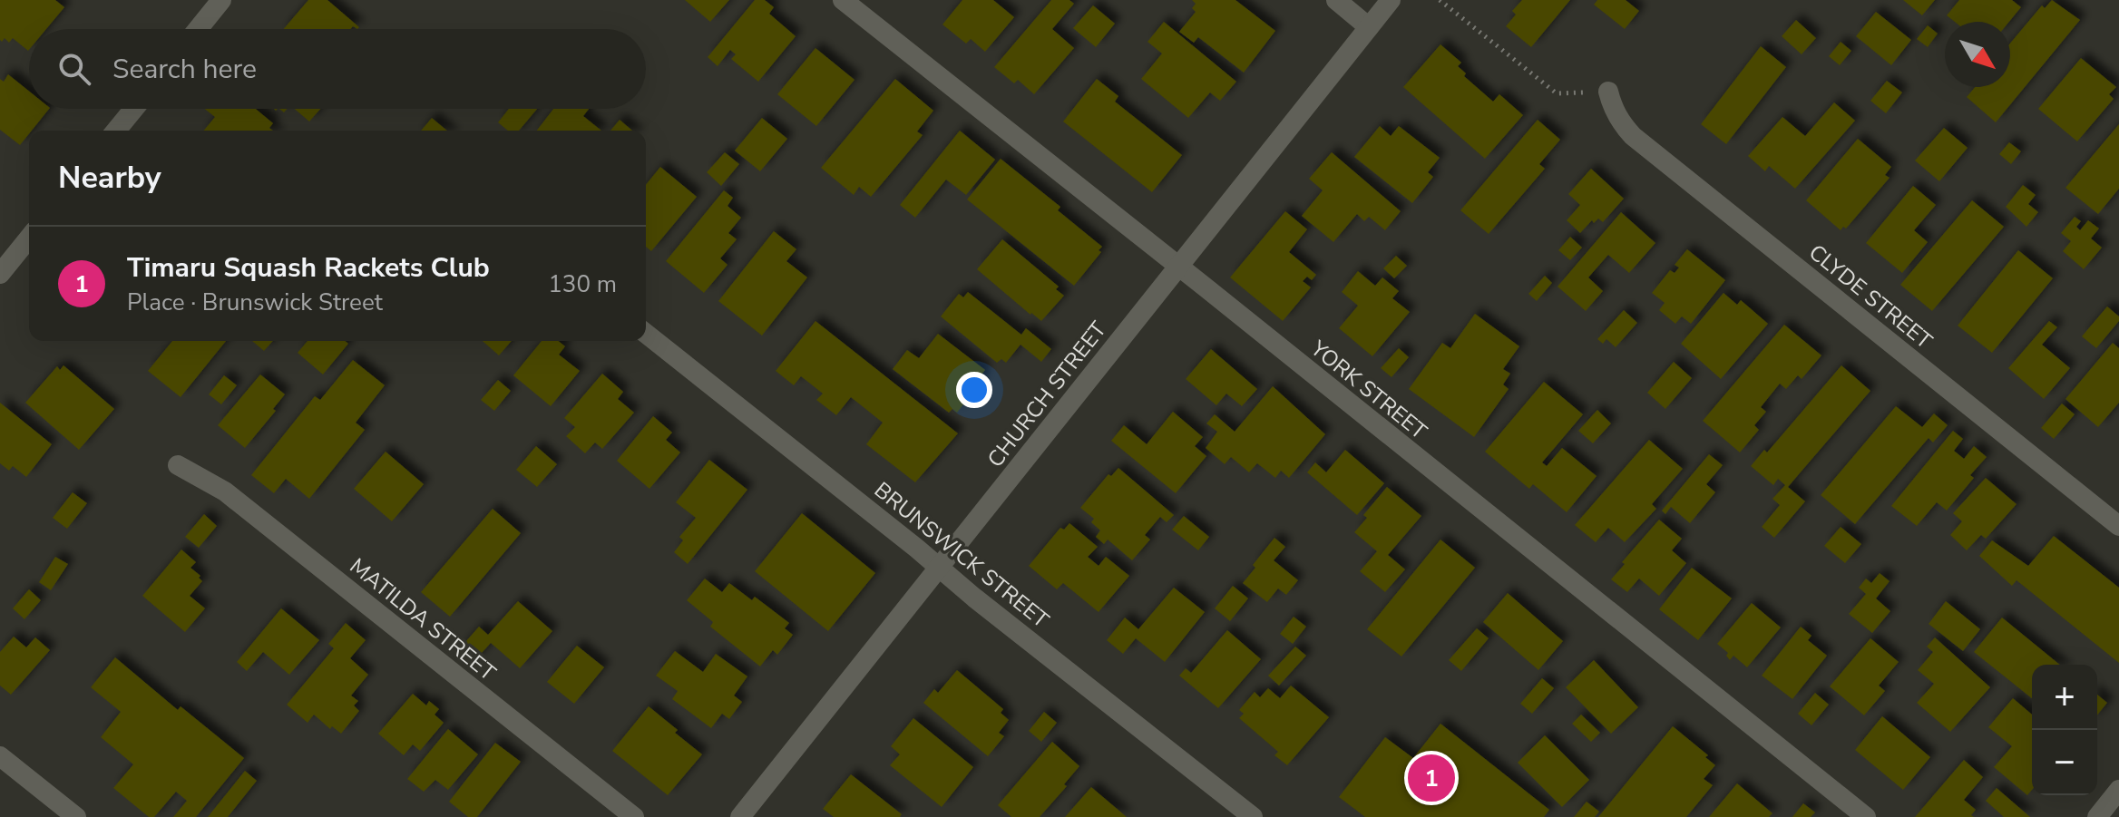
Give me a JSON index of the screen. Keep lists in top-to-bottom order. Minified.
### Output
{"streets":{"street":["CLYDE STREET","YORK STREET","CHURCH STREET","BRUNSWICK STREET","MATILDA STREET"]},"crossings":[["YORK STREET","CHURCH STREET"],["CHURCH STREET","BRUNSWICK STREET"]],"north":"bottom right","page":{"search":"Search here","heading":"Nearby","list":[{"mark":"1","name":"Timaru Squash Rackets Club","note":"Place · Brunswick Street","value":"130 m"}],"map_buttons":["+","−"],"pins":"1"}}
